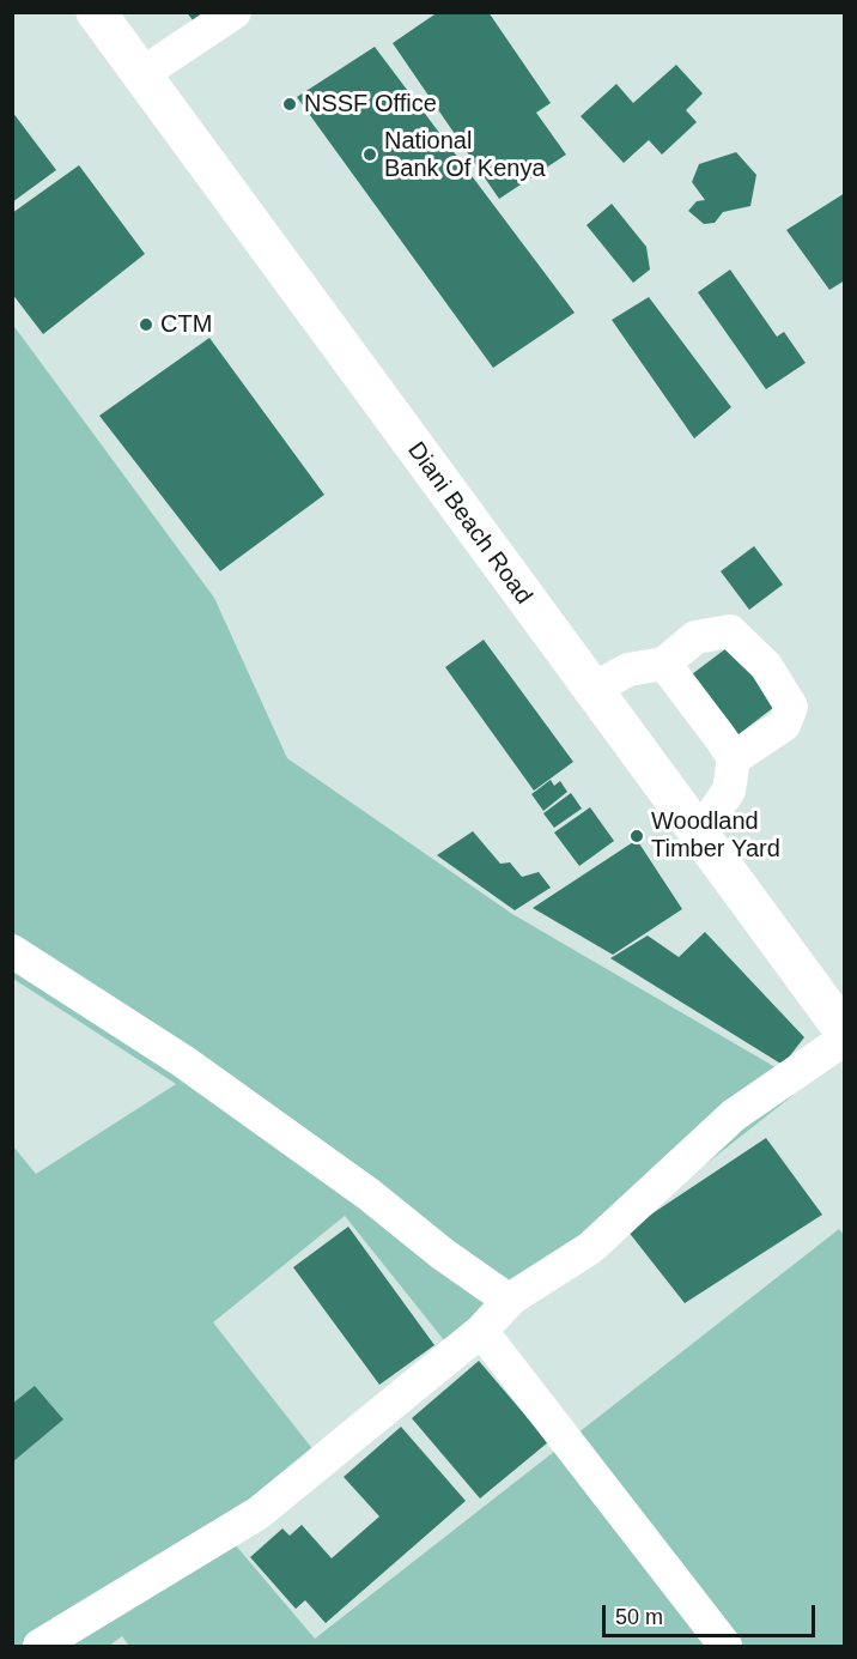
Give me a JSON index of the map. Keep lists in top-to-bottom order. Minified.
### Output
{"streets":{"main road":["Diani Beach Road"]},"places":["NSSF Office","National Bank Of Kenya","CTM","Woodland Timber Yard"],"scale_bar":"50 m"}
